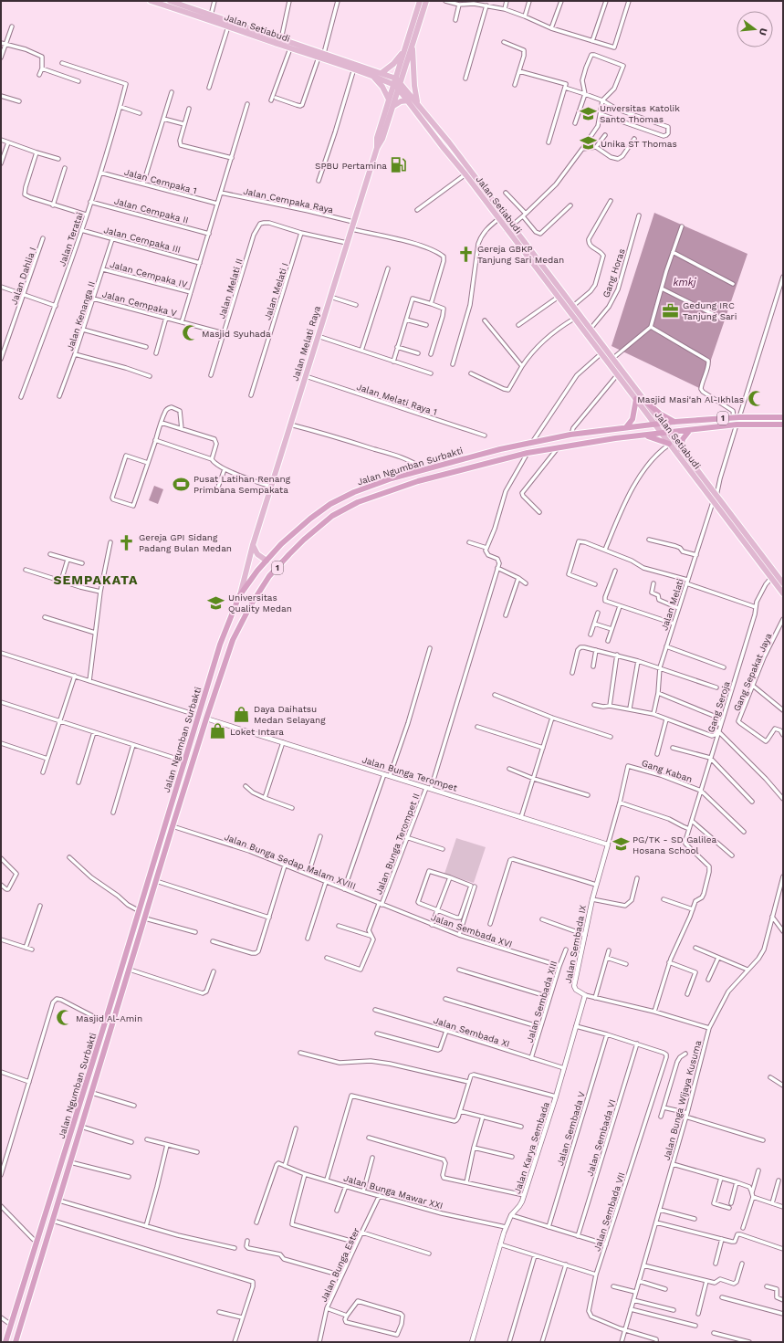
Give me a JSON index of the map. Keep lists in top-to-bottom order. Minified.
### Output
{"streets":{"highway":["1","Jalan Ngumban Surbakti"],"main road":["Jalan Setiabudi","Jalan Melati Raya"],"street":["Jalan Cempaka 1","Jalan Cempaka Raya","Jalan Cempaka II","Jalan Teratai","Jalan Cempaka III","Gang Horas","Jalan Cempaka IV","Jalan Dahlia I","Jalan Melati II","Jalan Melati I","Jalan Cempaka V","Jalan Kenanga II","Jalan Melati Raya 1","Jalan Melati","Gang Sepakat Jaya","Gang Seroja","Gang Kaban","Jalan Bunga Terompet","Jalan Bunga Terompet II","Jalan Bunga Sedap Malam XVIII","Jalan Sembada XVI","Jalan Sembada IX","Jalan Sembada XIII","Jalan Sembada XI","Jalan Bunga Wijaya Kusuma","Jalan Sembada V","Jalan Sembada VI","Jalan Karya Sembada","Jalan Bunga Mawar XXI","Jalan Sembada VII","Jalan Bunga Ester"]},"crossings":[["Jalan Setiabudi","Gang Horas"],["Jalan Setiabudi","Jalan Melati Raya"],["Jalan Setiabudi","1"],["Jalan Setiabudi","Jalan Ngumban Surbakti"],["Jalan Setiabudi","Jalan Melati"],["Jalan Setiabudi","Gang Seroja"],["Jalan Cempaka 1","Jalan Teratai"],["Jalan Cempaka Raya","Jalan Melati Raya"],["Jalan Cempaka II","Jalan Teratai"],["Jalan Teratai","Jalan Cempaka III"],["Jalan Cempaka III","Jalan Kenanga II"],["Jalan Cempaka IV","Jalan Kenanga II"],["Jalan Melati II","Jalan Melati I"],["Jalan Melati II","Jalan Cempaka V"],["Jalan Cempaka V","Jalan Kenanga II"],["Jalan Melati Raya","Jalan Melati Raya 1"],["Jalan Melati Raya","Jalan Ngumban Surbakti"],["1","Jalan Ngumban Surbakti"],["Jalan Ngumban Surbakti","Jalan Bunga Terompet"],["Jalan Ngumban Surbakti","Jalan Bunga Sedap Malam XVIII"],["Gang Seroja","Gang Kaban"],["Gang Kaban","Jalan Sembada IX"],["Jalan Bunga Terompet","Jalan Bunga Terompet II"],["Jalan Bunga Terompet","Jalan Sembada IX"],["Jalan Bunga Terompet II","Jalan Bunga Sedap Malam XVIII"],["Jalan Bunga Terompet II","Jalan Sembada XVI"],["Jalan Bunga Sedap Malam XVIII","Jalan Sembada XVI"],["Jalan Sembada XVI","Jalan Sembada XIII"],["Jalan Sembada IX","Jalan Karya Sembada"],["Jalan Sembada XIII","Jalan Sembada XI"],["Jalan Sembada XI","Jalan Karya Sembada"],["Jalan Bunga Wijaya Kusuma","Jalan Sembada VII"],["Jalan Sembada VI","Jalan Sembada VII"],["Jalan Karya Sembada","Jalan Bunga Mawar XXI"],["Jalan Bunga Mawar XXI","Jalan Bunga Ester"]],"districts":["SEMPAKATA"],"water":["kmkj"],"places":{"school or university":["Unversitas Katolik Santo Thomas","Unika ST Thomas","Universitas Quality Medan","PG/TK - SD Galilea Hosana School"],"fuel station":["SPBU Pertamina"],"church":["Gereja GBKP Tanjung Sari Medan","Gereja GPI Sidang Padang Bulan Medan"],"office":["Gedung IRC Tanjung Sari"],"mosque":["Masjid Syuhada","Masjid Masi'ah Al-Ikhlas","Masjid Al-Amin"],"sports":["Pusat Latihan Renang Primbana Sempakata"],"shop":["Daya Daihatsu Medan Selayang","Loket Intara"]},"north":"right"}
